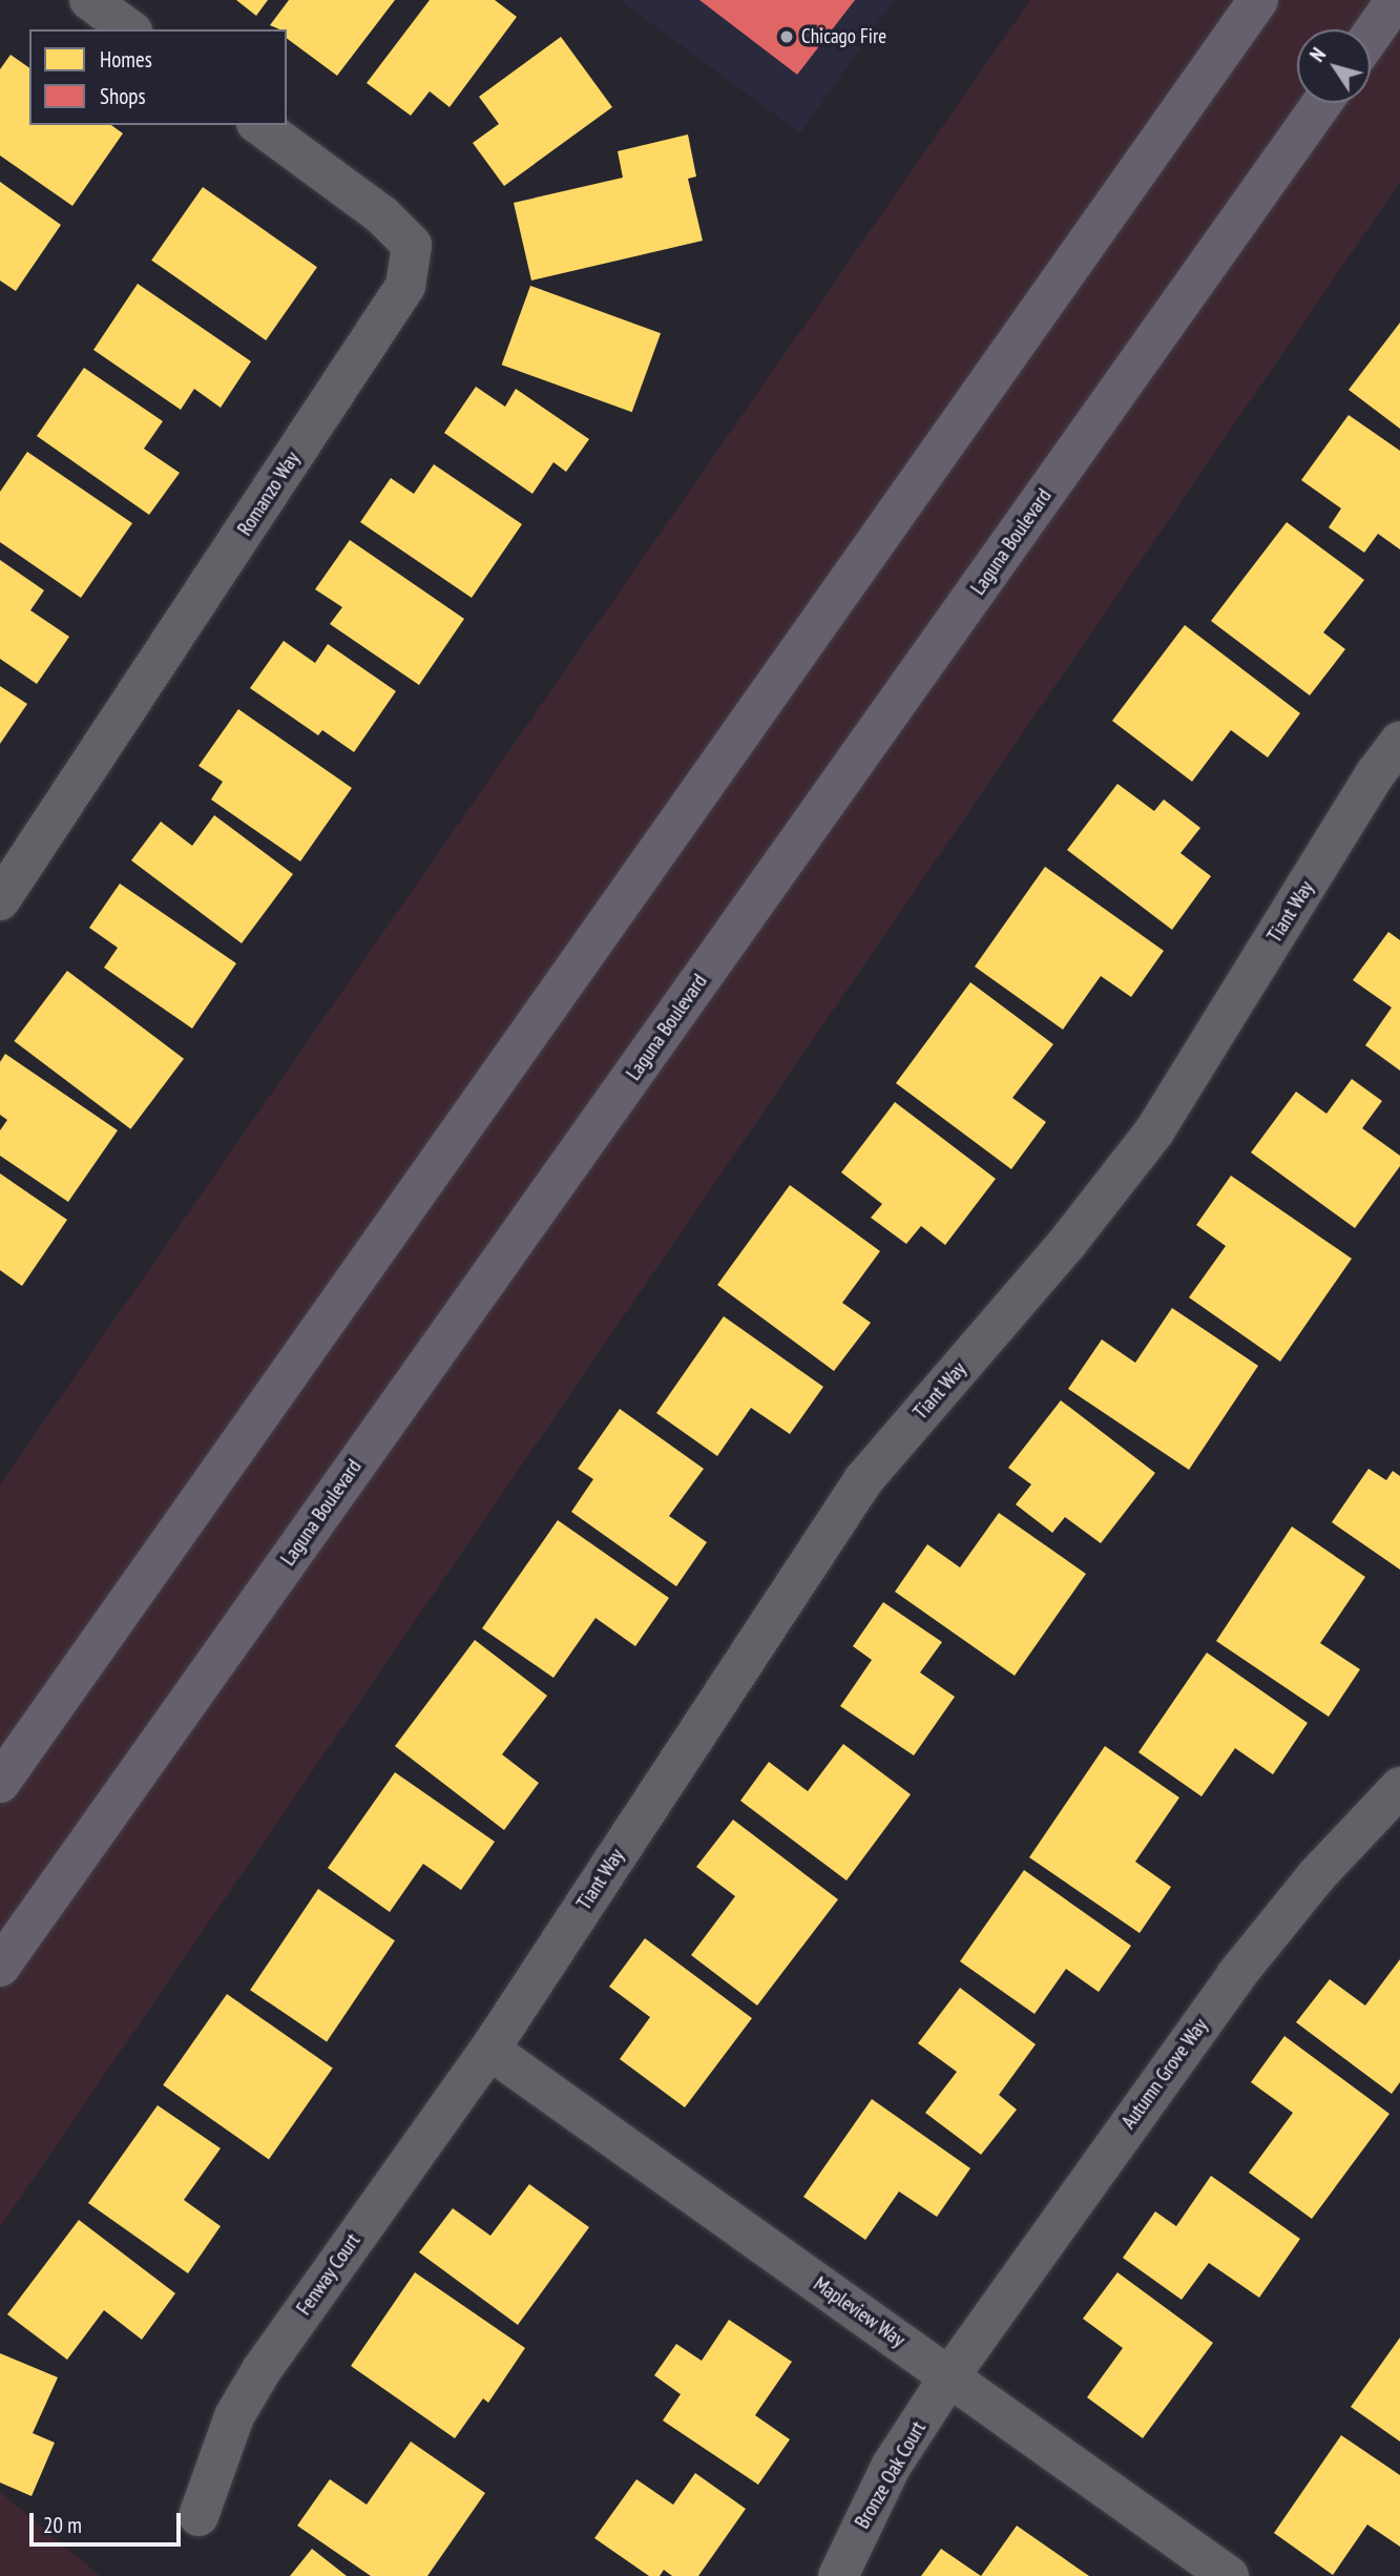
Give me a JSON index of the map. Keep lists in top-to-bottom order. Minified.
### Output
{"streets":{"main road":["Laguna Boulevard"],"street":["Romanzo Way","Tiant Way","Autumn Grove Way","Fenway Court","Mapleview Way","Bronze Oak Court"]},"crossings":[["Tiant Way","Fenway Court"],["Tiant Way","Mapleview Way"],["Autumn Grove Way","Mapleview Way"],["Autumn Grove Way","Bronze Oak Court"],["Fenway Court","Mapleview Way"],["Mapleview Way","Bronze Oak Court"]],"places":["Chicago Fire"],"legend":["Homes","Shops"],"scale_bar":"20 m","north":"top left"}
